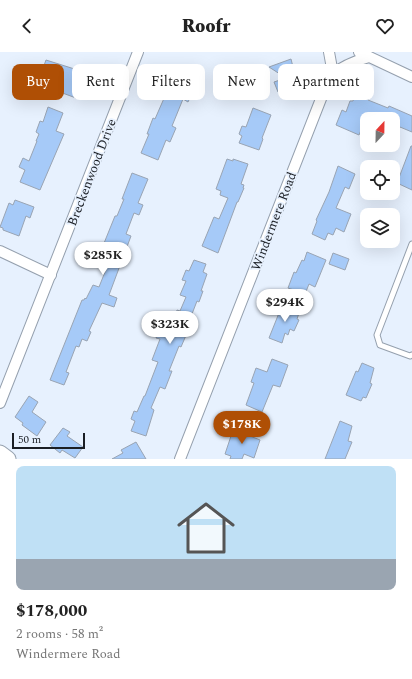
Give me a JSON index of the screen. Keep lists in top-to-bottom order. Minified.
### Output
{"streets":{"street":["Breckenwood Drive","Windermere Road"]},"scale_bar":"50 m","north":"top","page":{"header":"Roofr","chip":["Buy","Rent","Filters","New","Apartment"],"price":["$285K","$294K","$323K","$178K"],"scale":"50 m","list":[{"name":"$178,000","note":"2 rooms · 58 m² · Windermere Road"}]}}
